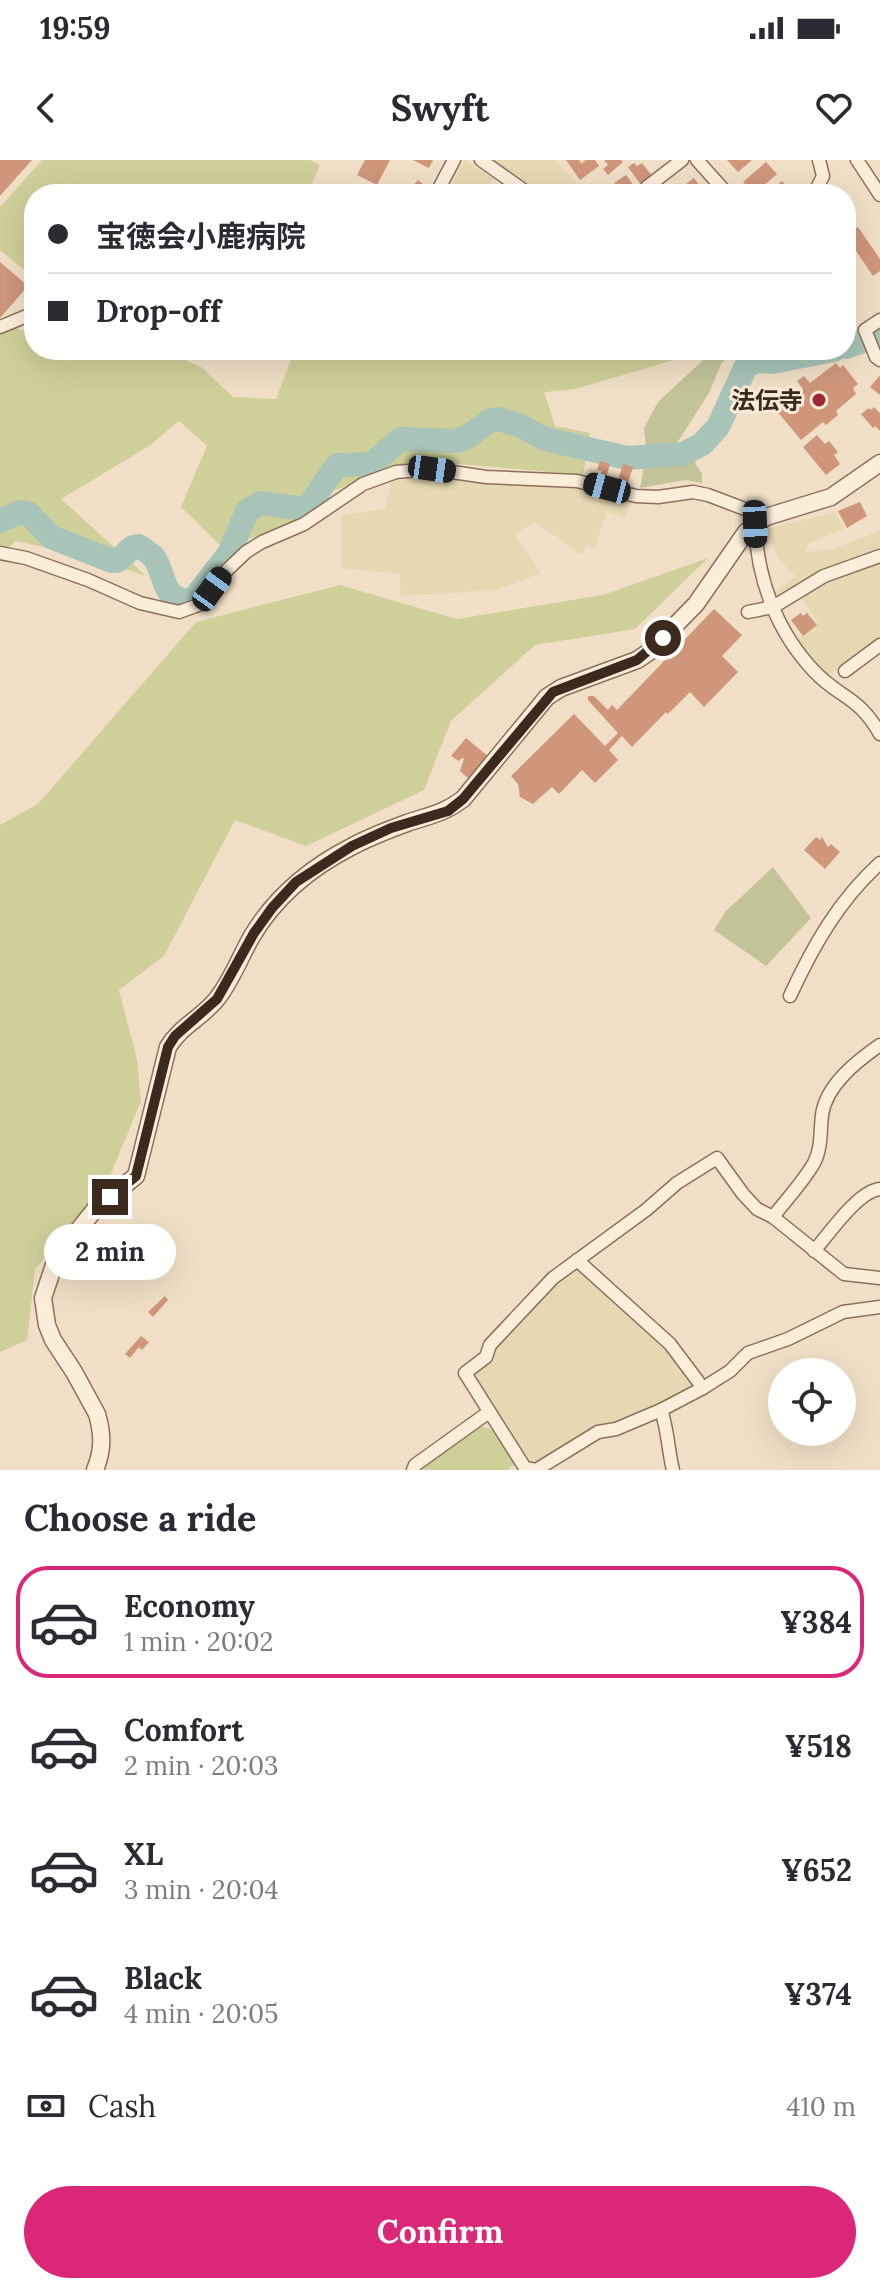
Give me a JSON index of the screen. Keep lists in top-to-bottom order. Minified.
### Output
{"places":["法伝寺"],"page":{"status":"19:59","header":"Swyft","banner":["宝徳会小鹿病院","Drop-off"],"bubble":"2 min","heading":"Choose a ride","list":[{"name":"Economy","note":"1 min · 20:02","value":"¥384"},{"name":"Comfort","note":"2 min · 20:03","value":"¥518"},{"name":"XL","note":"3 min · 20:04","value":"¥652"},{"name":"Black","note":"4 min · 20:05","value":"¥374"}],"pay":["Cash","410 m"],"buttons":"Confirm"}}
